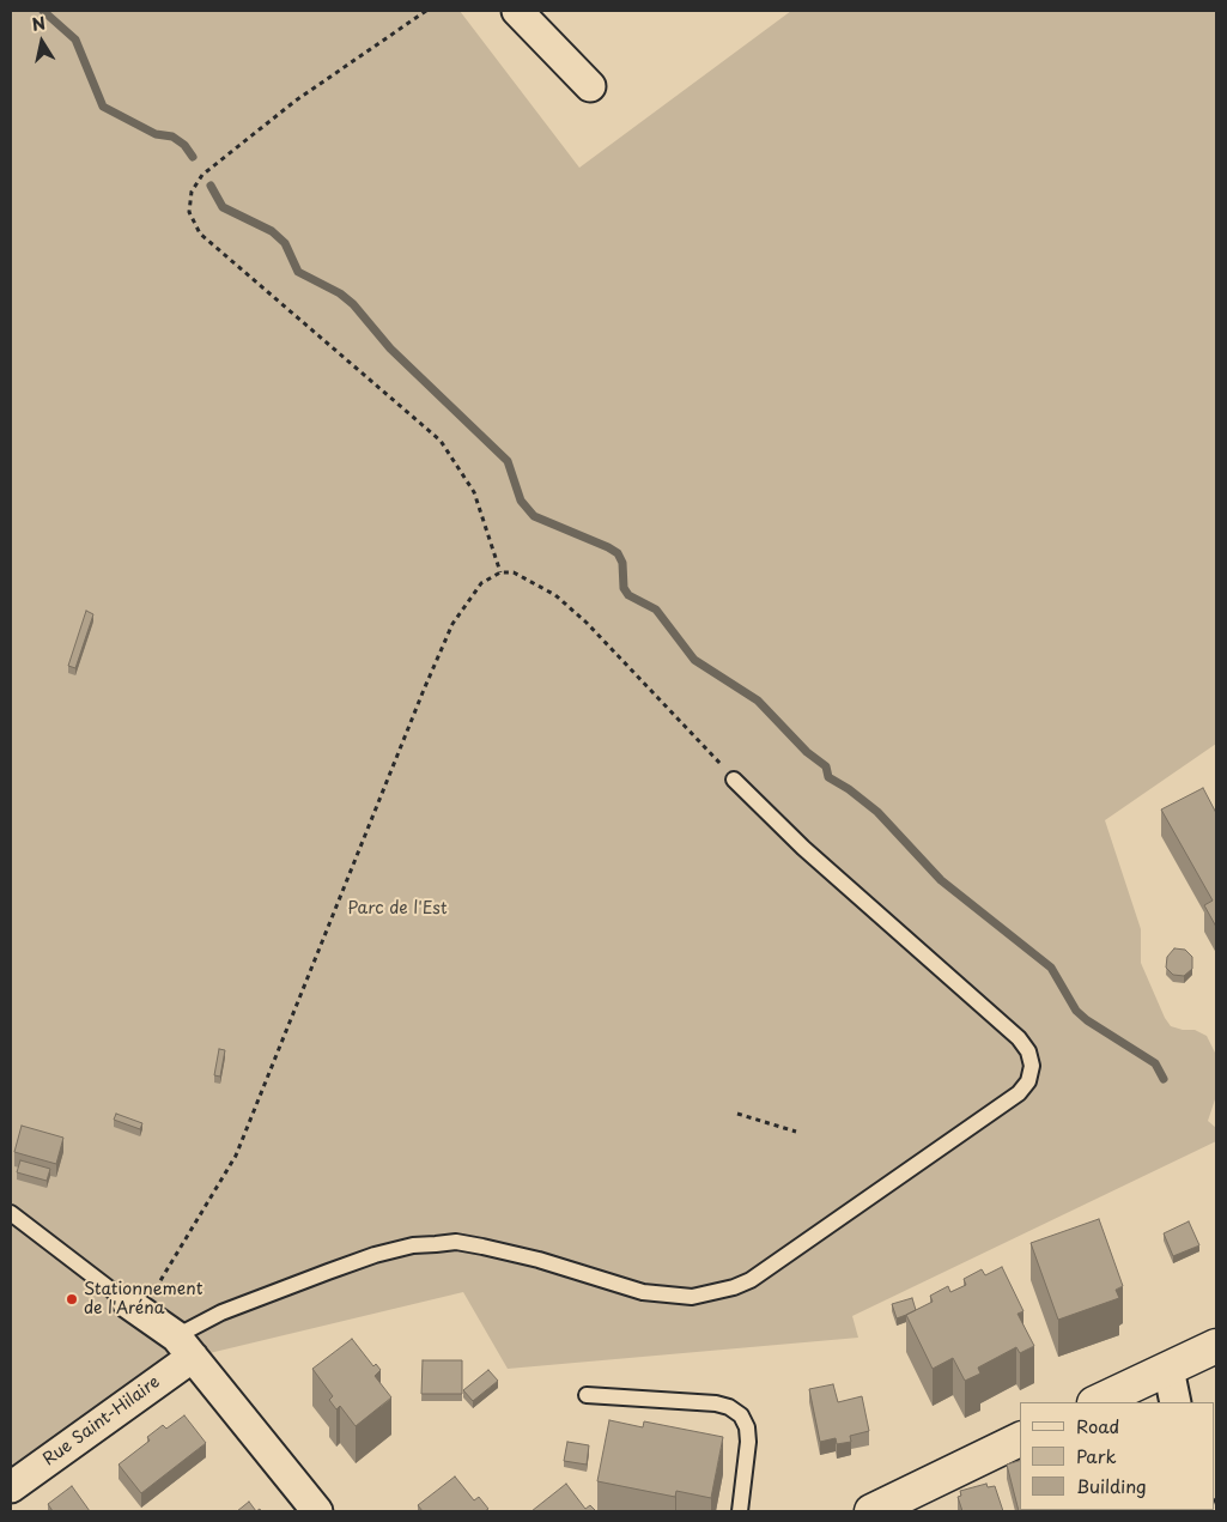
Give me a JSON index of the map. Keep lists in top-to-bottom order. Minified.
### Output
{"streets":{"street":["Rue Saint-Hilaire"]},"parks":["Parc de l'Est"],"places":["Stationnement de l'Aréna"],"legend":["Road","Park","Building"],"north":"top"}
